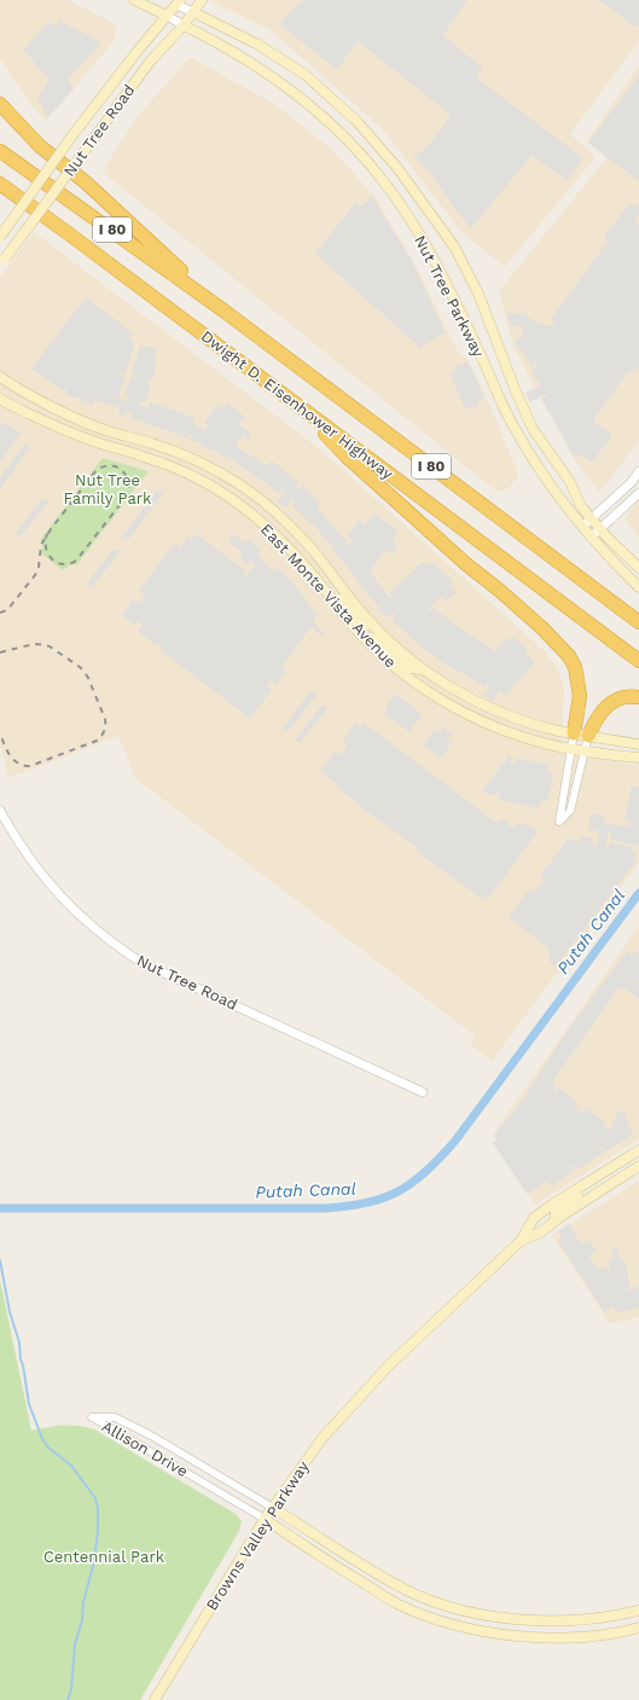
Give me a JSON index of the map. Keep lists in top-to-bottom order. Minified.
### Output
{"streets":{"highway":["I 80","Dwight D. Eisenhower Highway"],"main road":["Nut Tree Road","Nut Tree Parkway","East Monte Vista Avenue","Allison Drive","Browns Valley Parkway"]},"crossings":[["Nut Tree Road","Nut Tree Parkway"],["Allison Drive","Browns Valley Parkway"]],"water":["Putah Canal"],"parks":["Nut Tree Family Park","Centennial Park"]}
